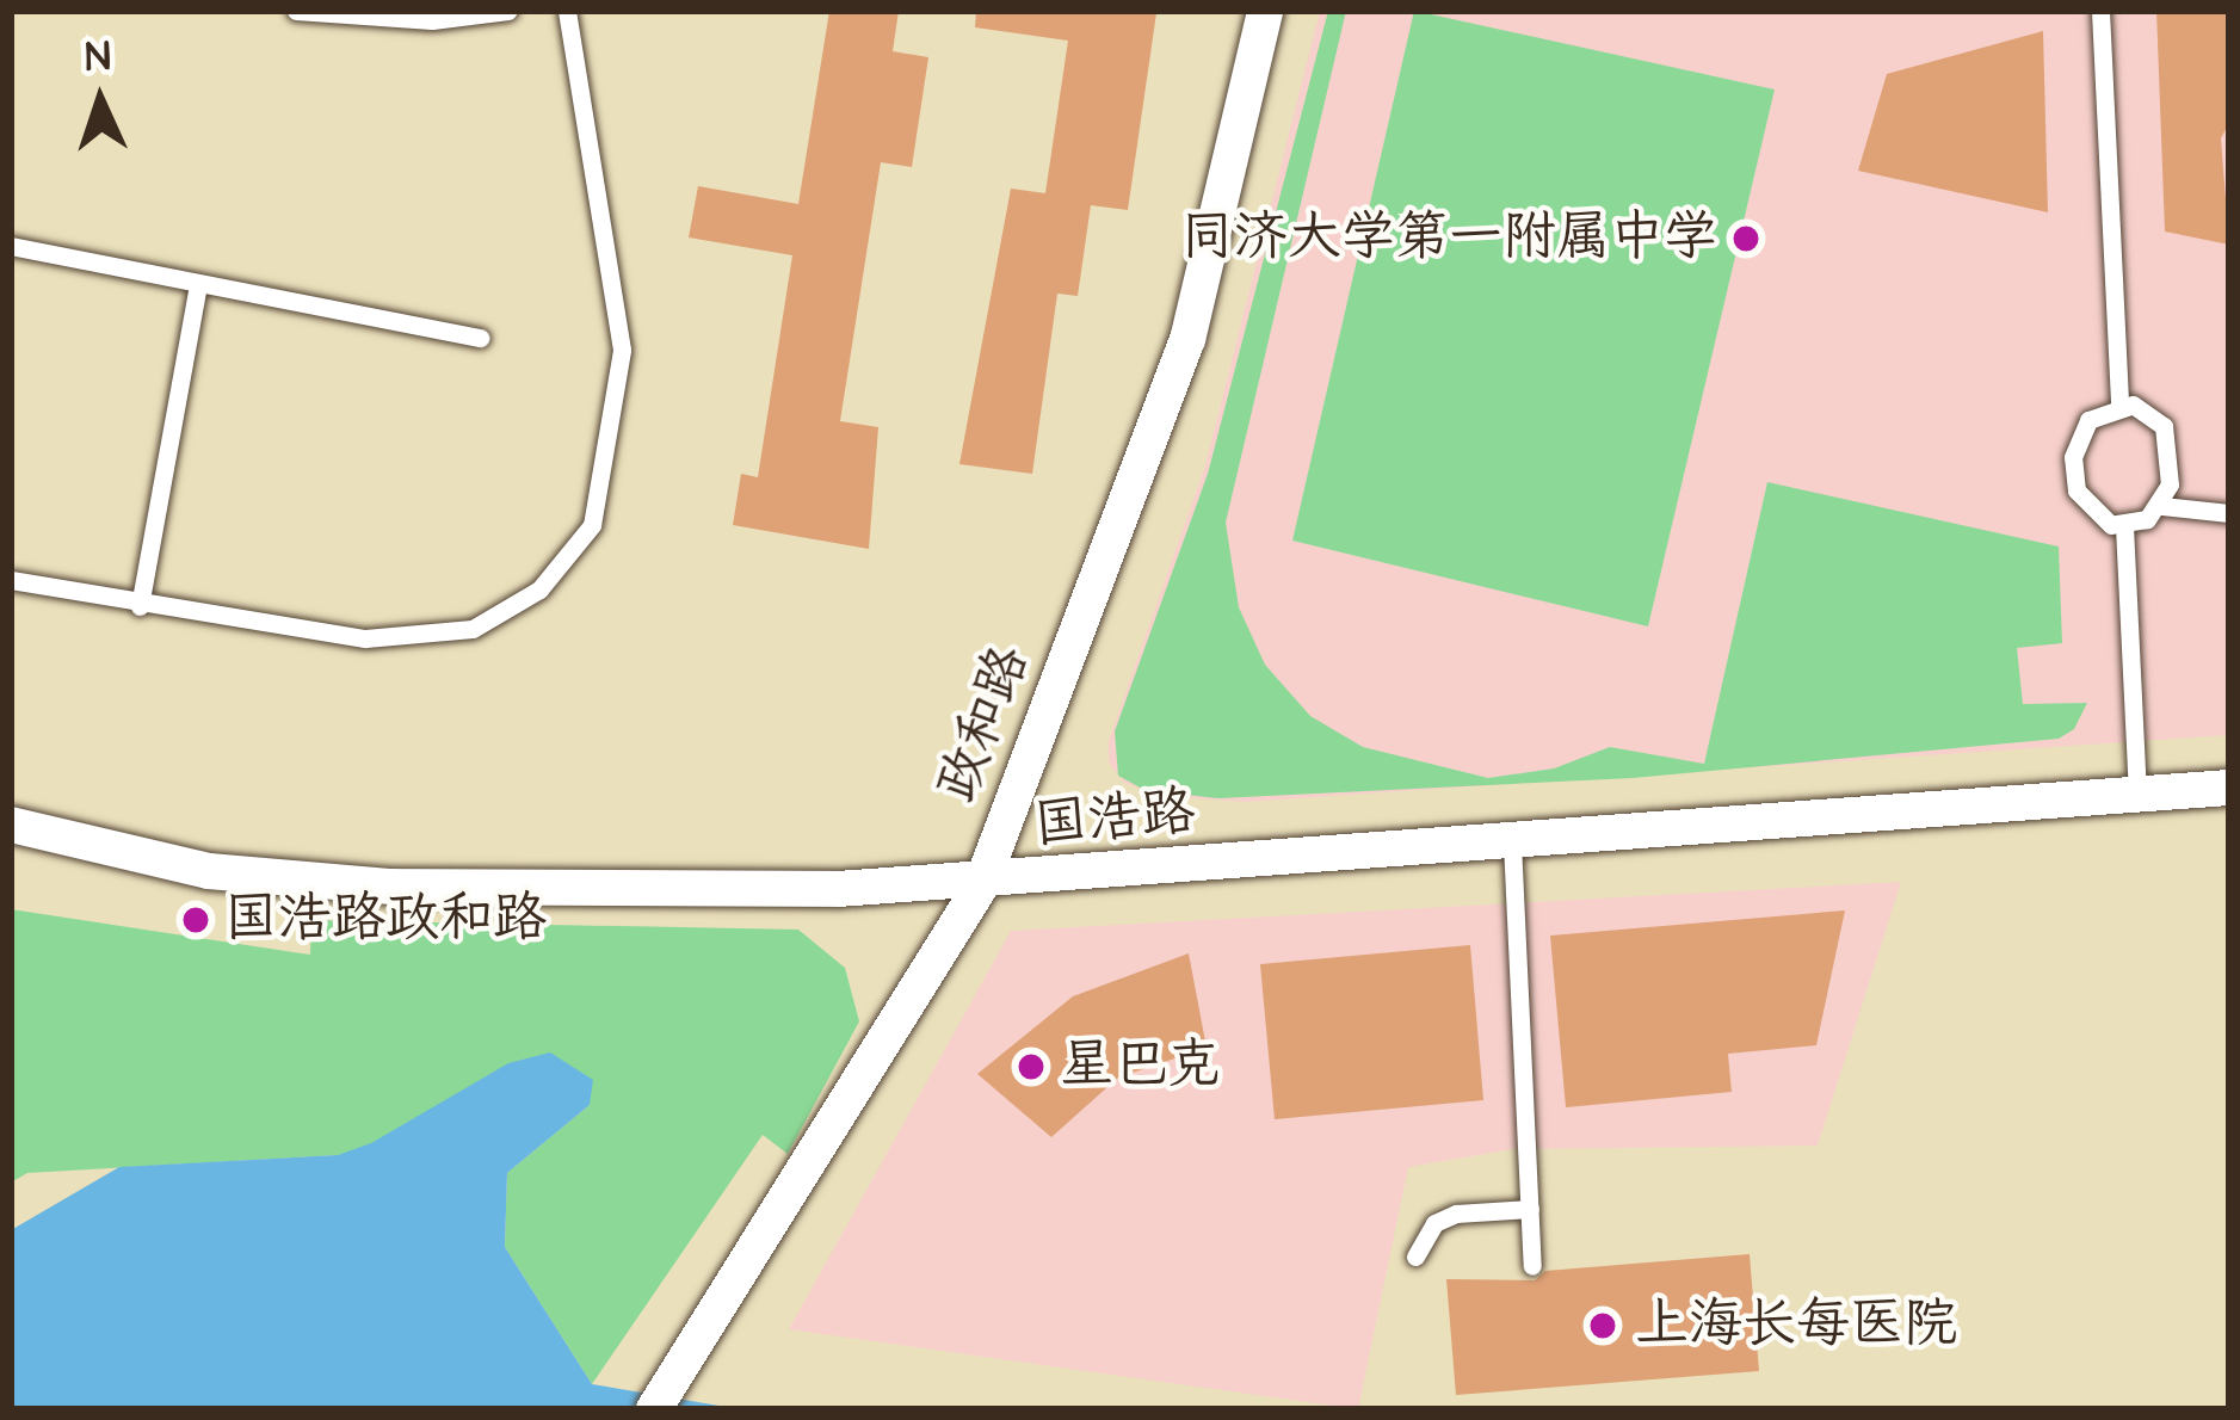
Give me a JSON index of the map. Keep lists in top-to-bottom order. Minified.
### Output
{"streets":{"street":["政和路","国浩路"]},"crossings":[["政和路","国浩路"]],"places":["同济大学第一附属中学","国浩路政和路","星巴克","上海长每医院"],"north":"top"}
